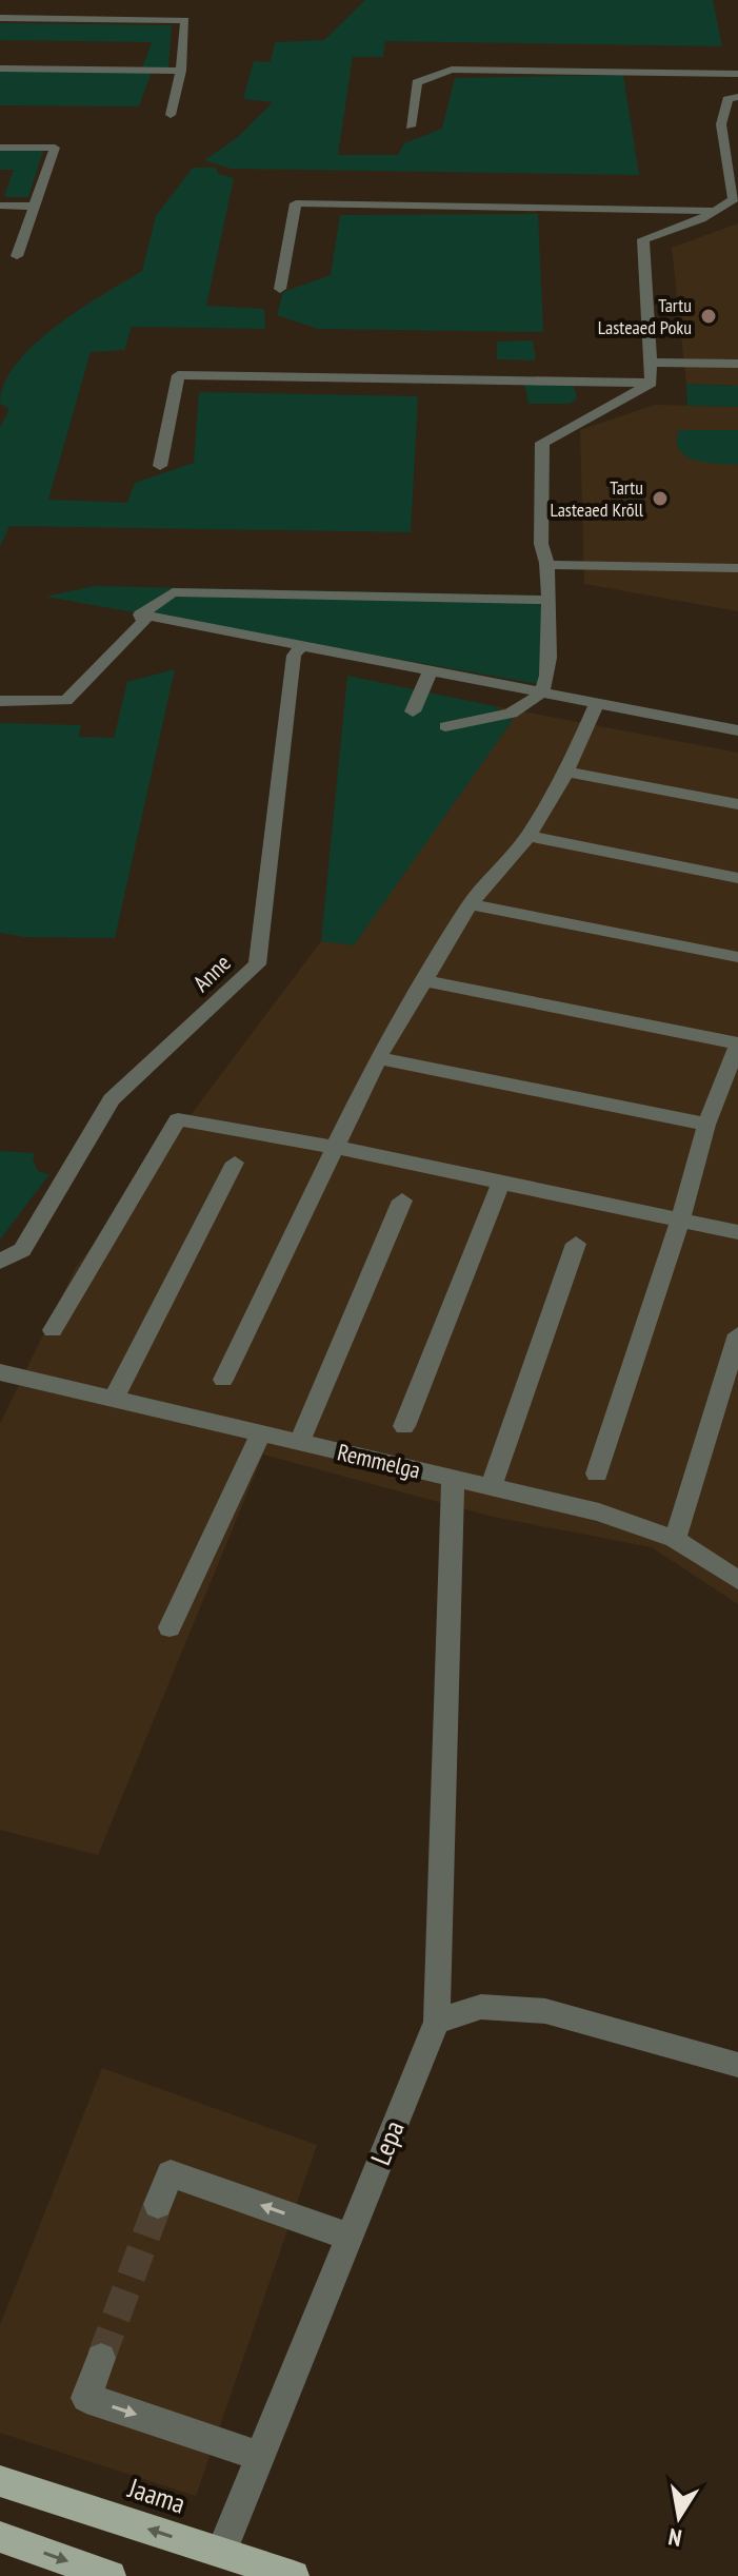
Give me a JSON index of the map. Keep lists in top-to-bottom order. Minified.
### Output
{"streets":{"main road":["Jaama"],"street":["Anne","Remmelga","Lepa"]},"crossings":[["Lepa","Jaama"]],"places":["Tartu Lasteaed Poku","Tartu Lasteaed Krõll"],"north":"bottom"}
